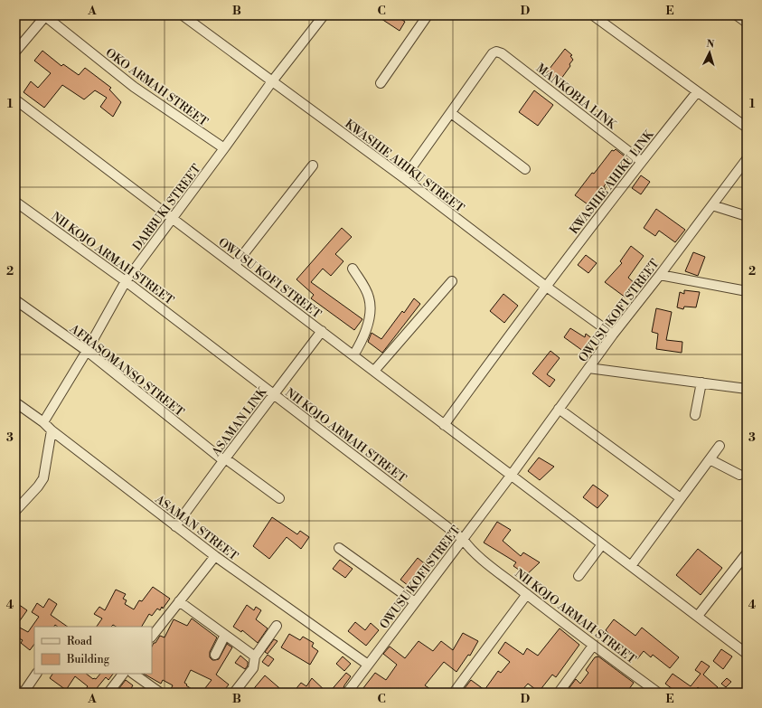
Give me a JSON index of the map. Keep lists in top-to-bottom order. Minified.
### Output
{"streets":{"street":["OKO ARMAH STREET","MANKOBIA LINK","KWASHIE AHIKU STREET","KWASHIE AHIKU LINK","DARBUKI STREET","NII KOJO ARMAH STREET","OWUSU KOFI STREET","AFRASOMANSO STREET","ASAMAN LINK","ASAMAN STREET"]},"crossings":[["OKO ARMAH STREET","DARBUKI STREET"],["MANKOBIA LINK","KWASHIE AHIKU LINK"],["KWASHIE AHIKU STREET","KWASHIE AHIKU LINK"],["KWASHIE AHIKU STREET","DARBUKI STREET"],["KWASHIE AHIKU STREET","OWUSU KOFI STREET"],["KWASHIE AHIKU LINK","OWUSU KOFI STREET"],["DARBUKI STREET","NII KOJO ARMAH STREET"],["DARBUKI STREET","OWUSU KOFI STREET"],["DARBUKI STREET","AFRASOMANSO STREET"],["DARBUKI STREET","ASAMAN STREET"],["NII KOJO ARMAH STREET","OWUSU KOFI STREET"],["NII KOJO ARMAH STREET","ASAMAN LINK"],["OWUSU KOFI STREET","ASAMAN LINK"],["OWUSU KOFI STREET","ASAMAN STREET"],["AFRASOMANSO STREET","ASAMAN LINK"],["ASAMAN LINK","ASAMAN STREET"]],"legend":["Road","Building"],"north":"top","grid":{"columns":["A","B","C","D","E"],"rows":["1","2","3","4"]}}
